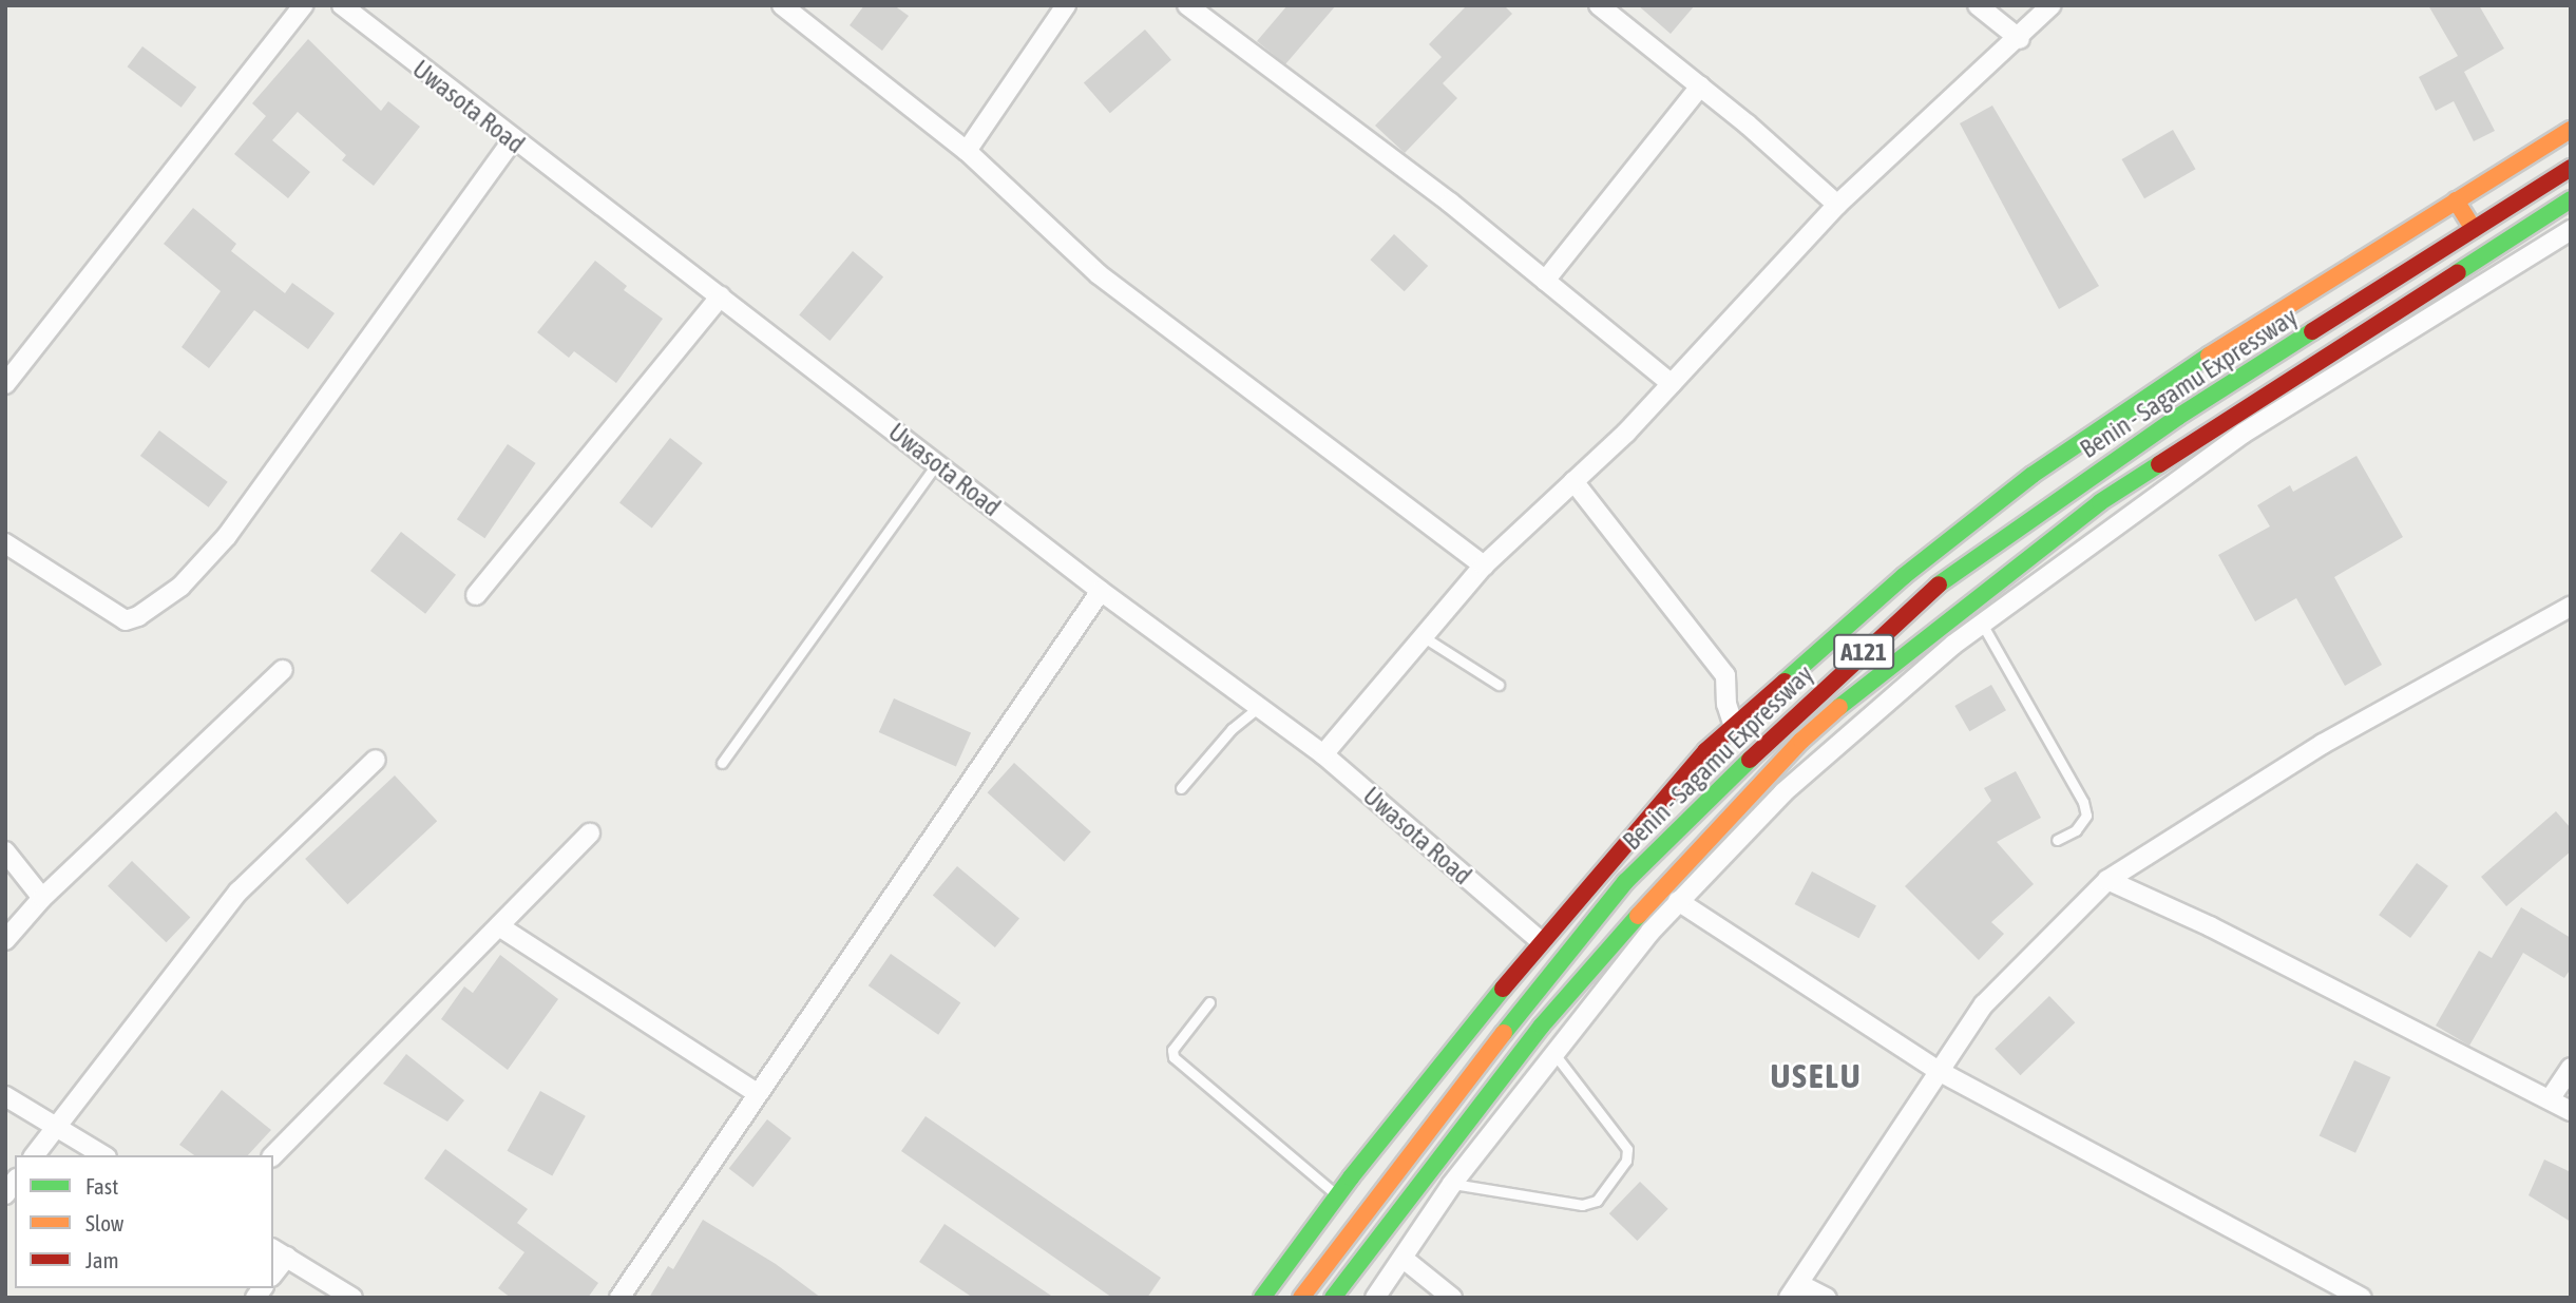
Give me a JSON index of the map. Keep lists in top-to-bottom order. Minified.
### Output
{"streets":{"main road":["Benin - Sagamu Expressway","A121"],"street":["Uwasota Road"]},"districts":["USELU"],"legend":["Fast","Slow","Jam"]}
